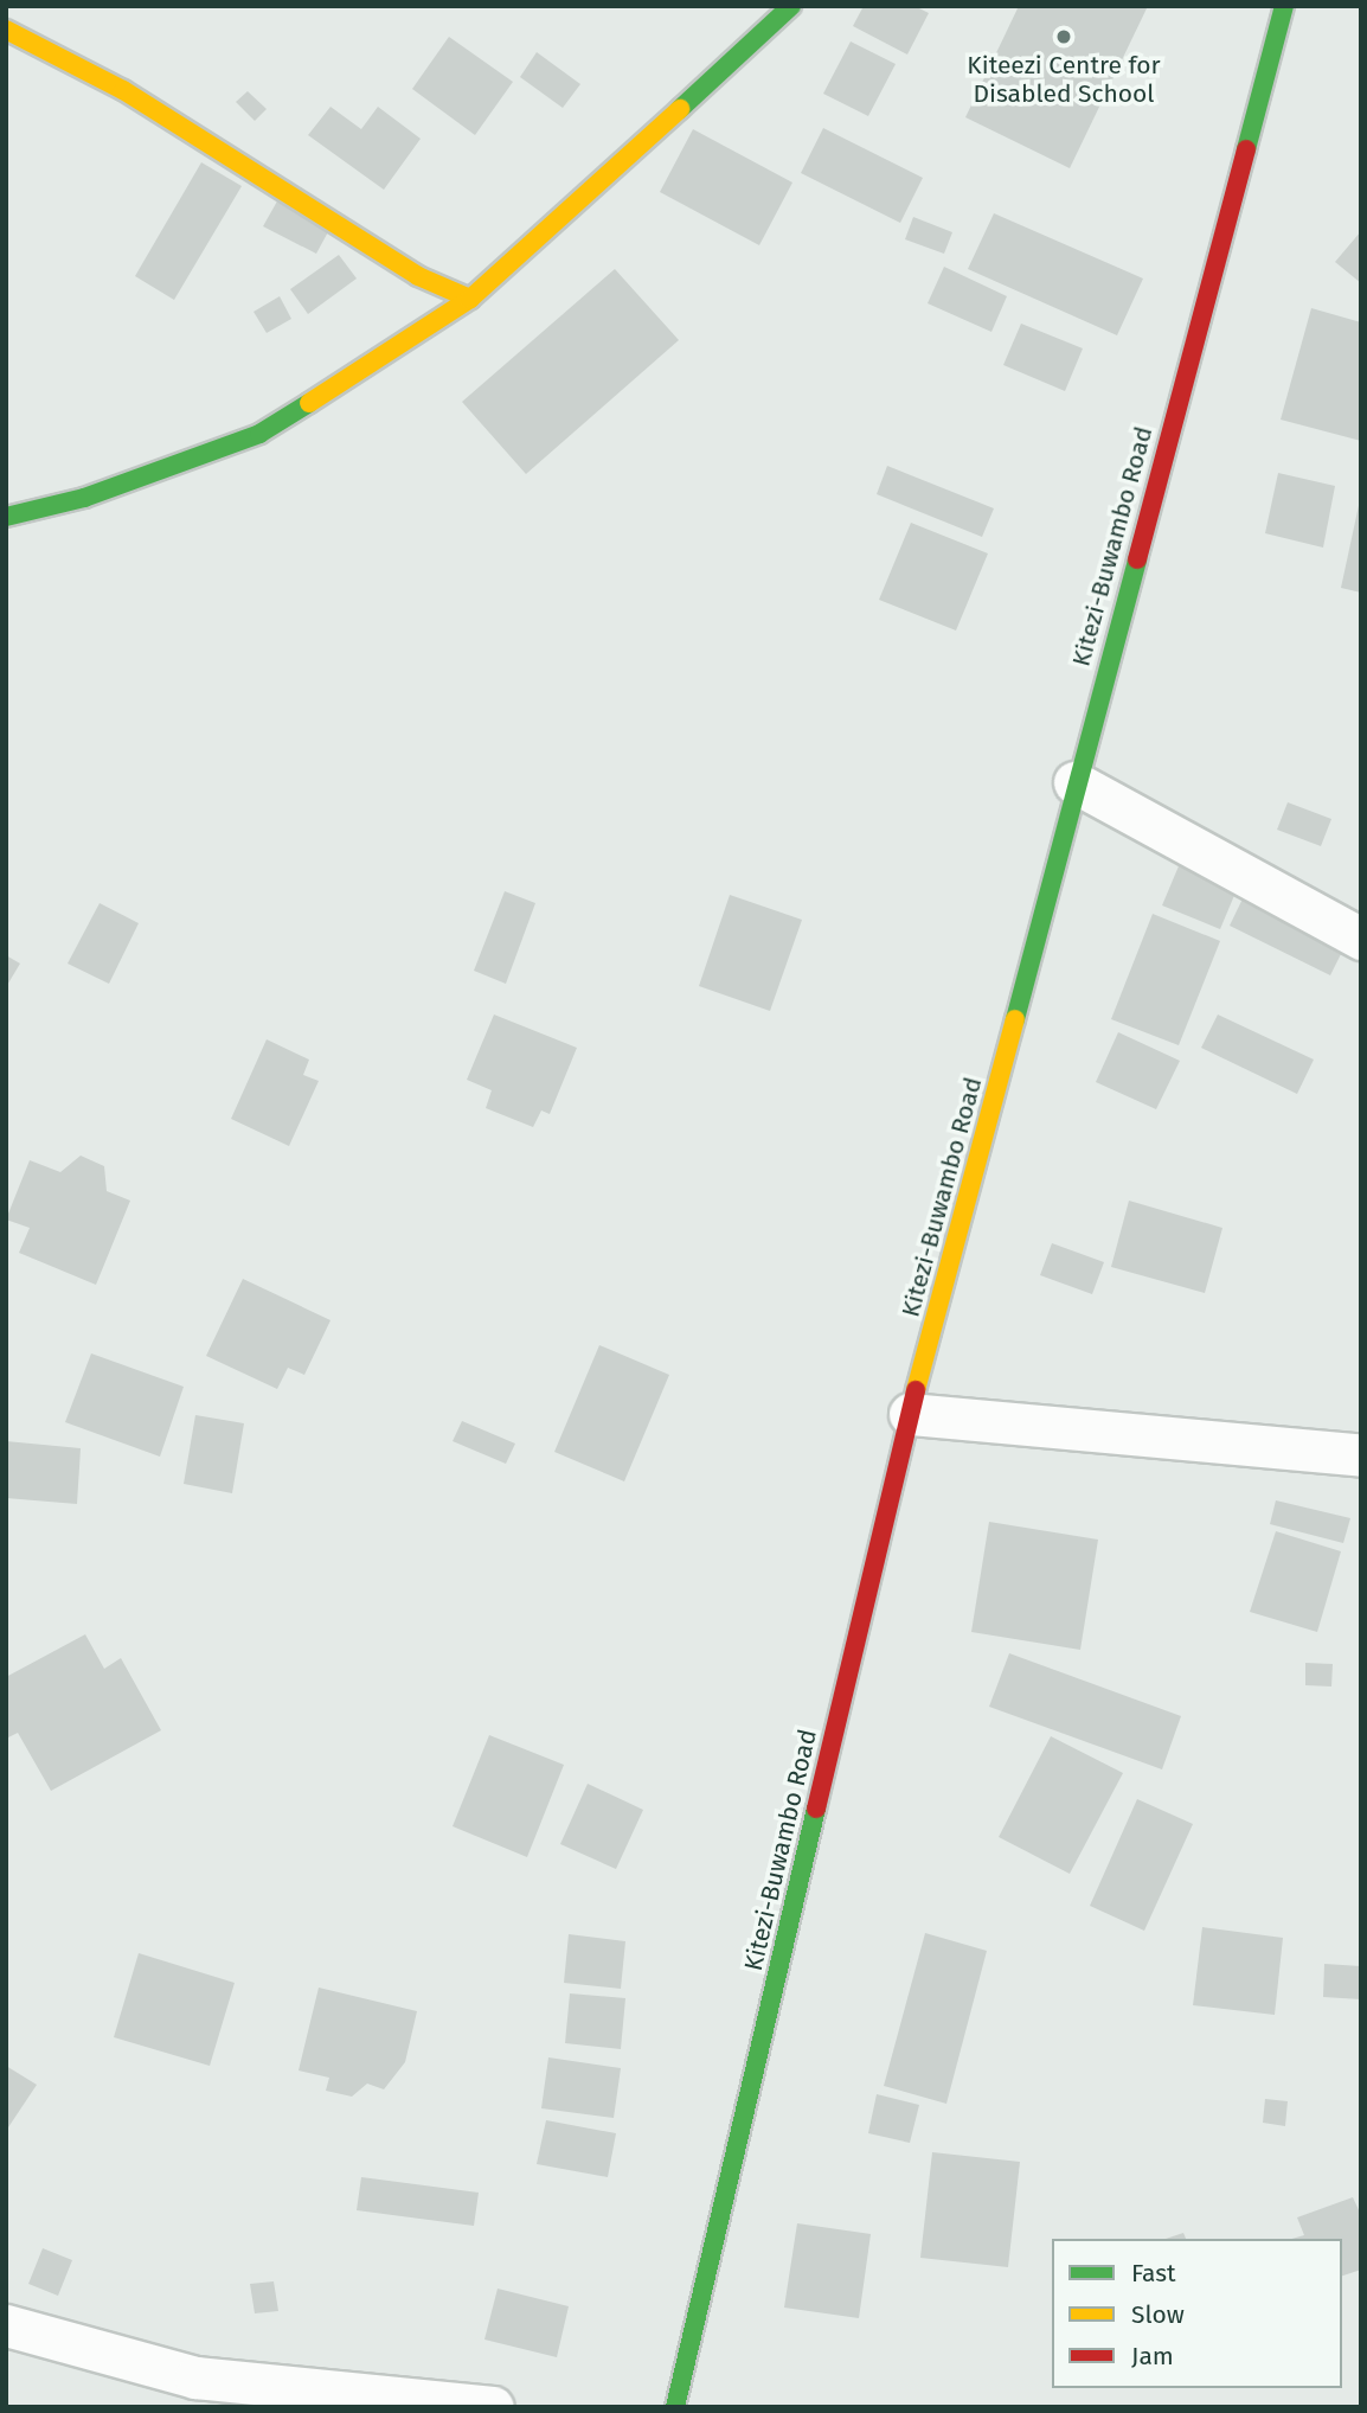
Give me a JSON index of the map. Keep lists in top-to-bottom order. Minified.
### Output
{"streets":{"street":["Kitezi-Buwambo Road"]},"places":["Kiteezi Centre for Disabled School"],"legend":["Fast","Slow","Jam"]}
